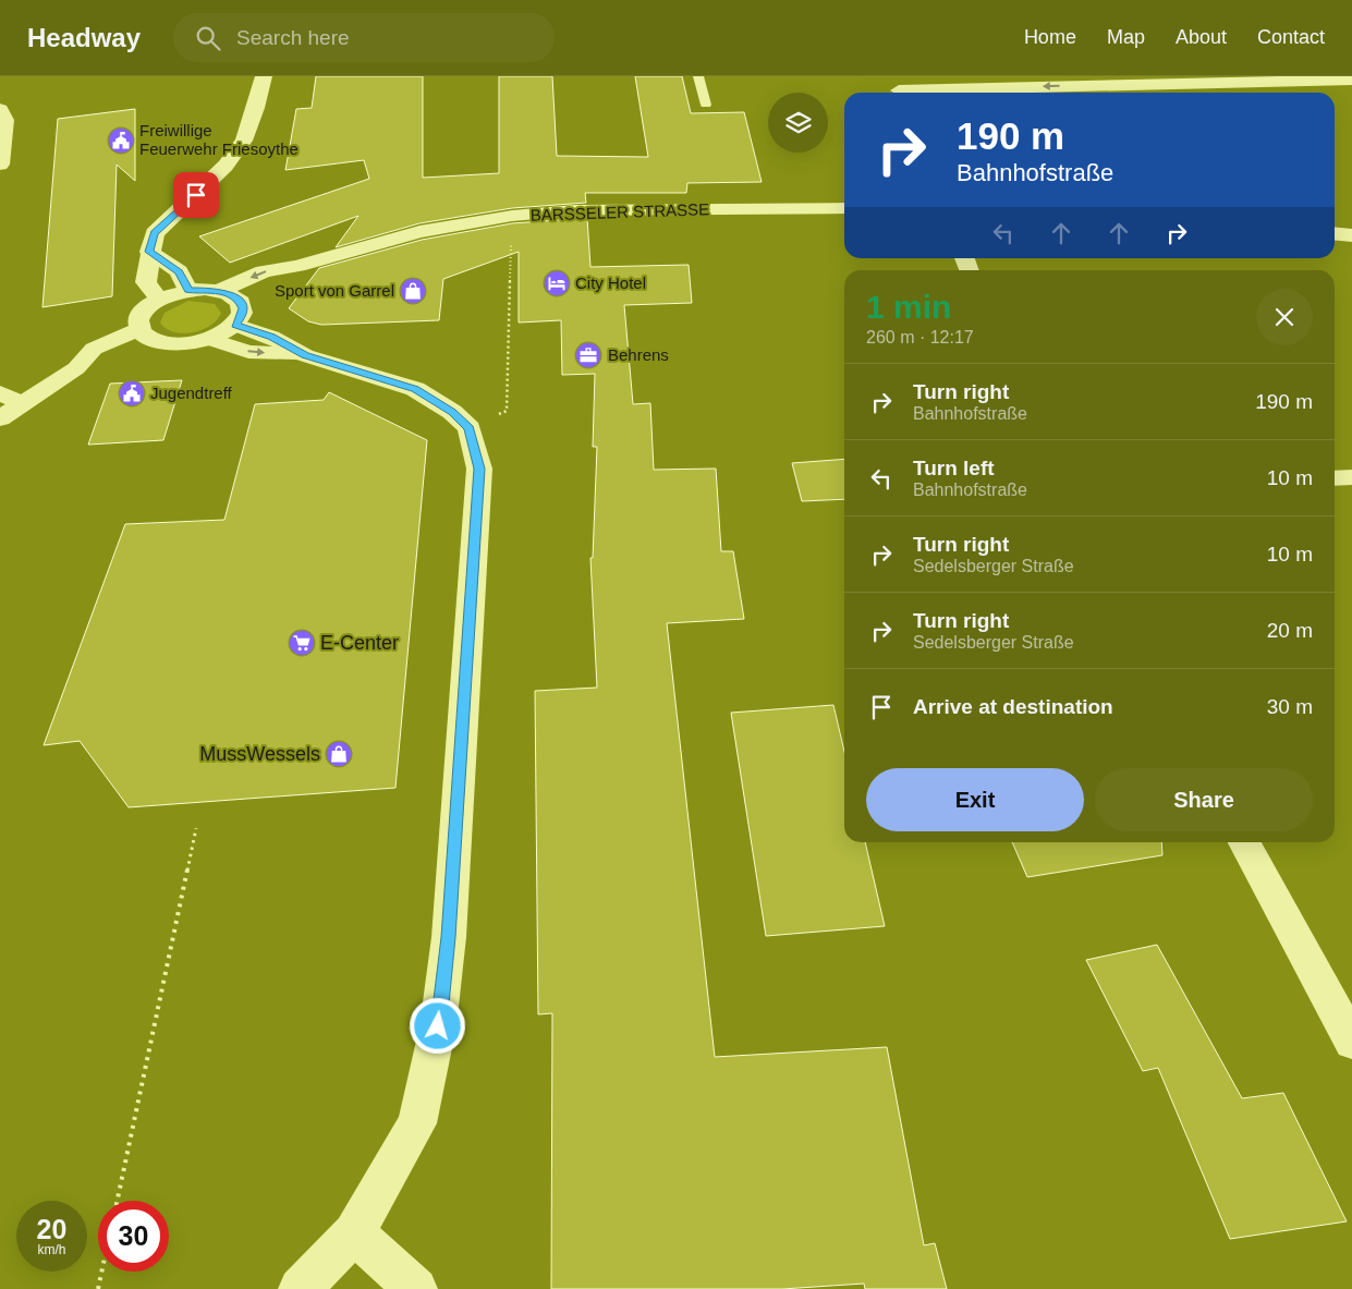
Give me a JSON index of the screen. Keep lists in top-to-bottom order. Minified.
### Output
{"streets":{"street":["BARSSELER STRASSE"]},"places":{"public building":["Freiwillige Feuerwehr Friesoythe","Jugendtreff"],"hotel":["City Hotel"],"shop":["Sport von Garrel","MussWessels"],"office":["Behrens"],"supermarket":["E-Center"]},"page":{"header":"Headway","search":"Search here","nav":["Home","Map","About","Contact"],"turn":["190 m","Bahnhofstraße"],"heading":["1 min","260 m · 12:17"],"list":[{"name":"Turn right","note":"Bahnhofstraße","value":"190 m"},{"name":"Turn left","note":"Bahnhofstraße","value":"10 m"},{"name":"Turn right","note":"Sedelsberger Straße","value":"10 m"},{"name":"Turn right","note":"Sedelsberger Straße","value":"20 m"},{"name":"Arrive at destination","value":"30 m"}],"buttons":["Exit","Share"],"speed":"20 km/h","limit":"30"}}
